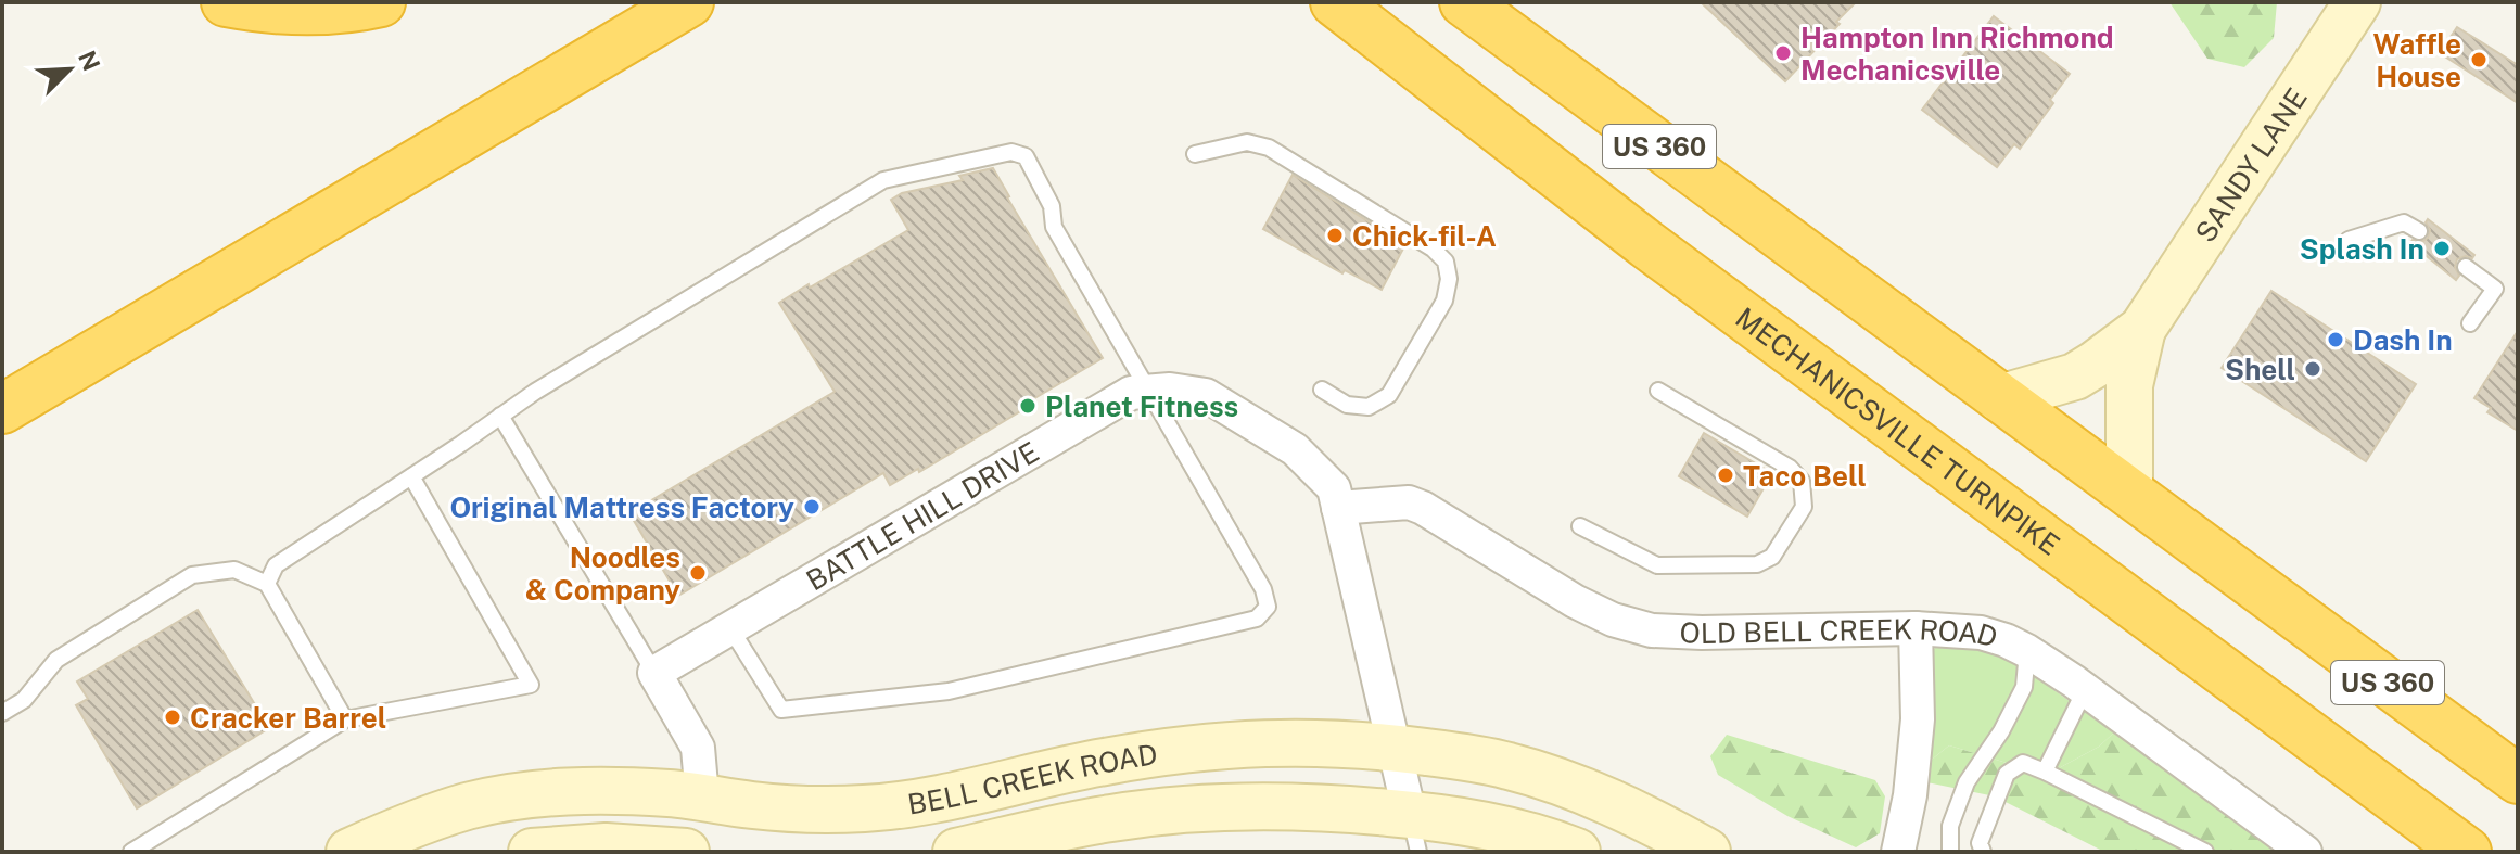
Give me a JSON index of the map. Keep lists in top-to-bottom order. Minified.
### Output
{"streets":{"highway":["US 360","MECHANICSVILLE TURNPIKE"],"main road":["SANDY LANE","BELL CREEK ROAD"],"street":["BATTLE HILL DRIVE","OLD BELL CREEK ROAD"]},"crossings":[["US 360","SANDY LANE"],["BATTLE HILL DRIVE","OLD BELL CREEK ROAD"],["BATTLE HILL DRIVE","BELL CREEK ROAD"]],"places":["Hampton Inn Richmond Mechanicsville","Waffle House","Chick-fil-A","Splash In","Dash In","Shell","Planet Fitness","Taco Bell","Original Mattress Factory","Noodles & Company","Cracker Barrel"],"north":"top right"}
